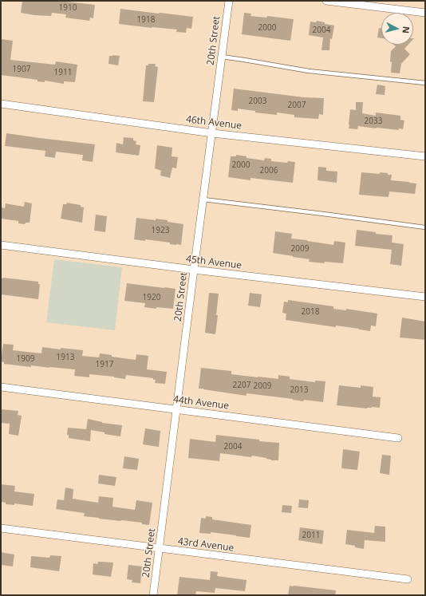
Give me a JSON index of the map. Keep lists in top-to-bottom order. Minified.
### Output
{"streets":{"street":["20th Street","46th Avenue","45th Avenue","44th Avenue","43rd Avenue"]},"crossings":[["20th Street","46th Avenue"],["20th Street","45th Avenue"],["20th Street","44th Avenue"],["20th Street","43rd Avenue"]],"house_numbers":["1910","1918","2000","2004","1907","1911","2003","2007","2033","2000","2006","1923","2009","1920","2018","1913","1909","1917","2207","2009","2013","2004","2011"],"north":"right"}
